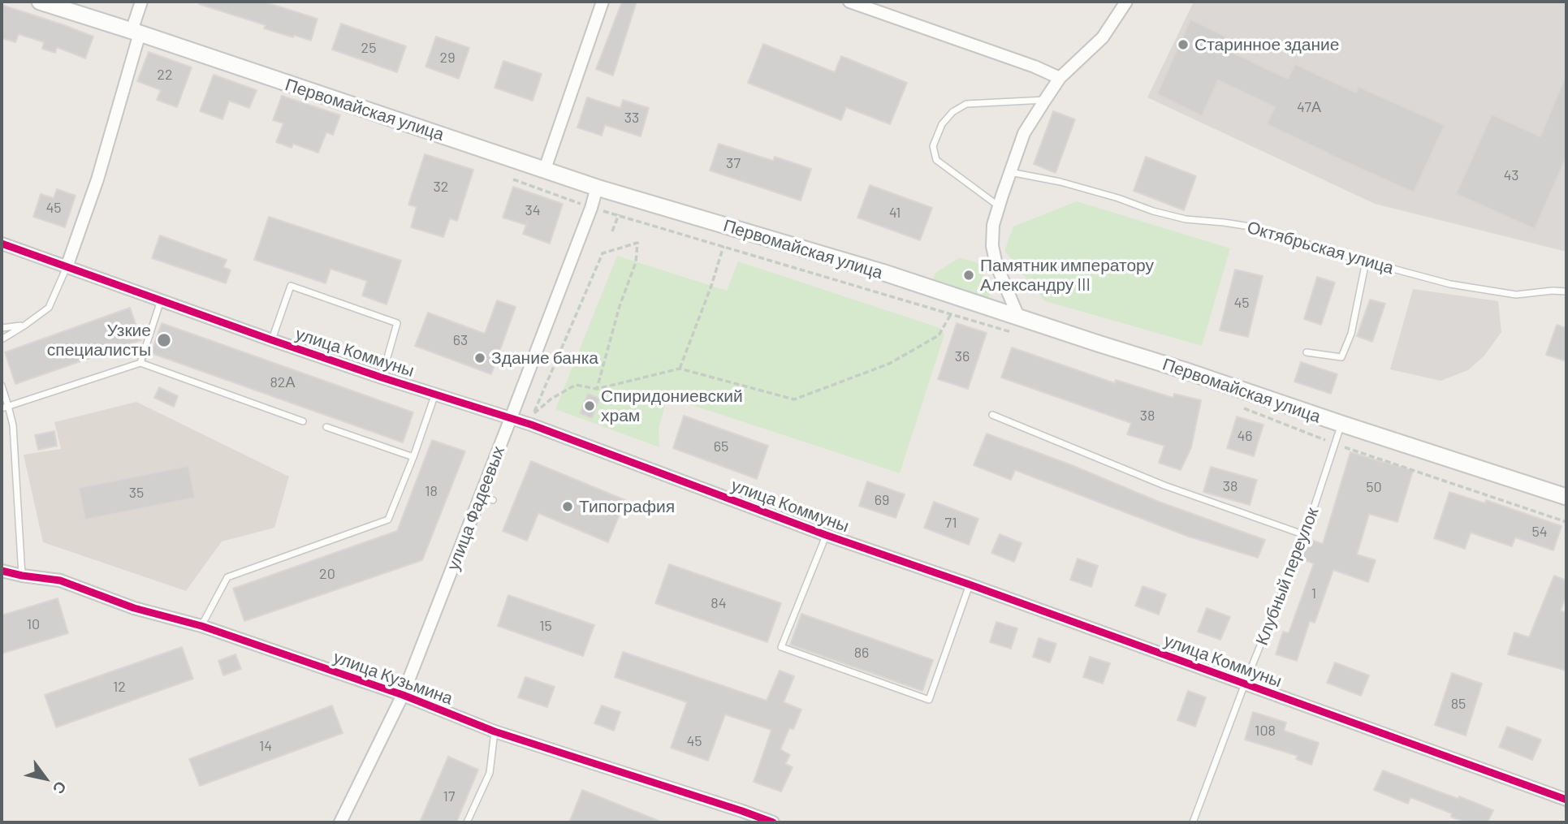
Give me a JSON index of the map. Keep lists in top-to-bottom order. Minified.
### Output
{"streets":{"main road":["Первомайская улица"],"street":["улица Коммуны","улица Фадеевых","улица Кузьмина"],"lane":["Октябрьская улица","Клубный переулок"]},"crossings":[["Первомайская улица","улица Фадеевых"],["Первомайская улица","Клубный переулок"],["улица Коммуны","улица Фадеевых"],["улица Коммуны","Клубный переулок"],["улица Фадеевых","улица Кузьмина"]],"places":["Старинное здание","Памятник императору Александру III","Узкие специалисты","Здание банка","Спиридониевский храм","Типография"],"house_numbers":["25","29","22","47А","33","37","43","32","45","34","41","45","63","36","82А","38","46","65","38","50","18","35","69","71","54","20","1","84","10","15","86","12","85","108","45","14","17"],"north":"bottom right"}
